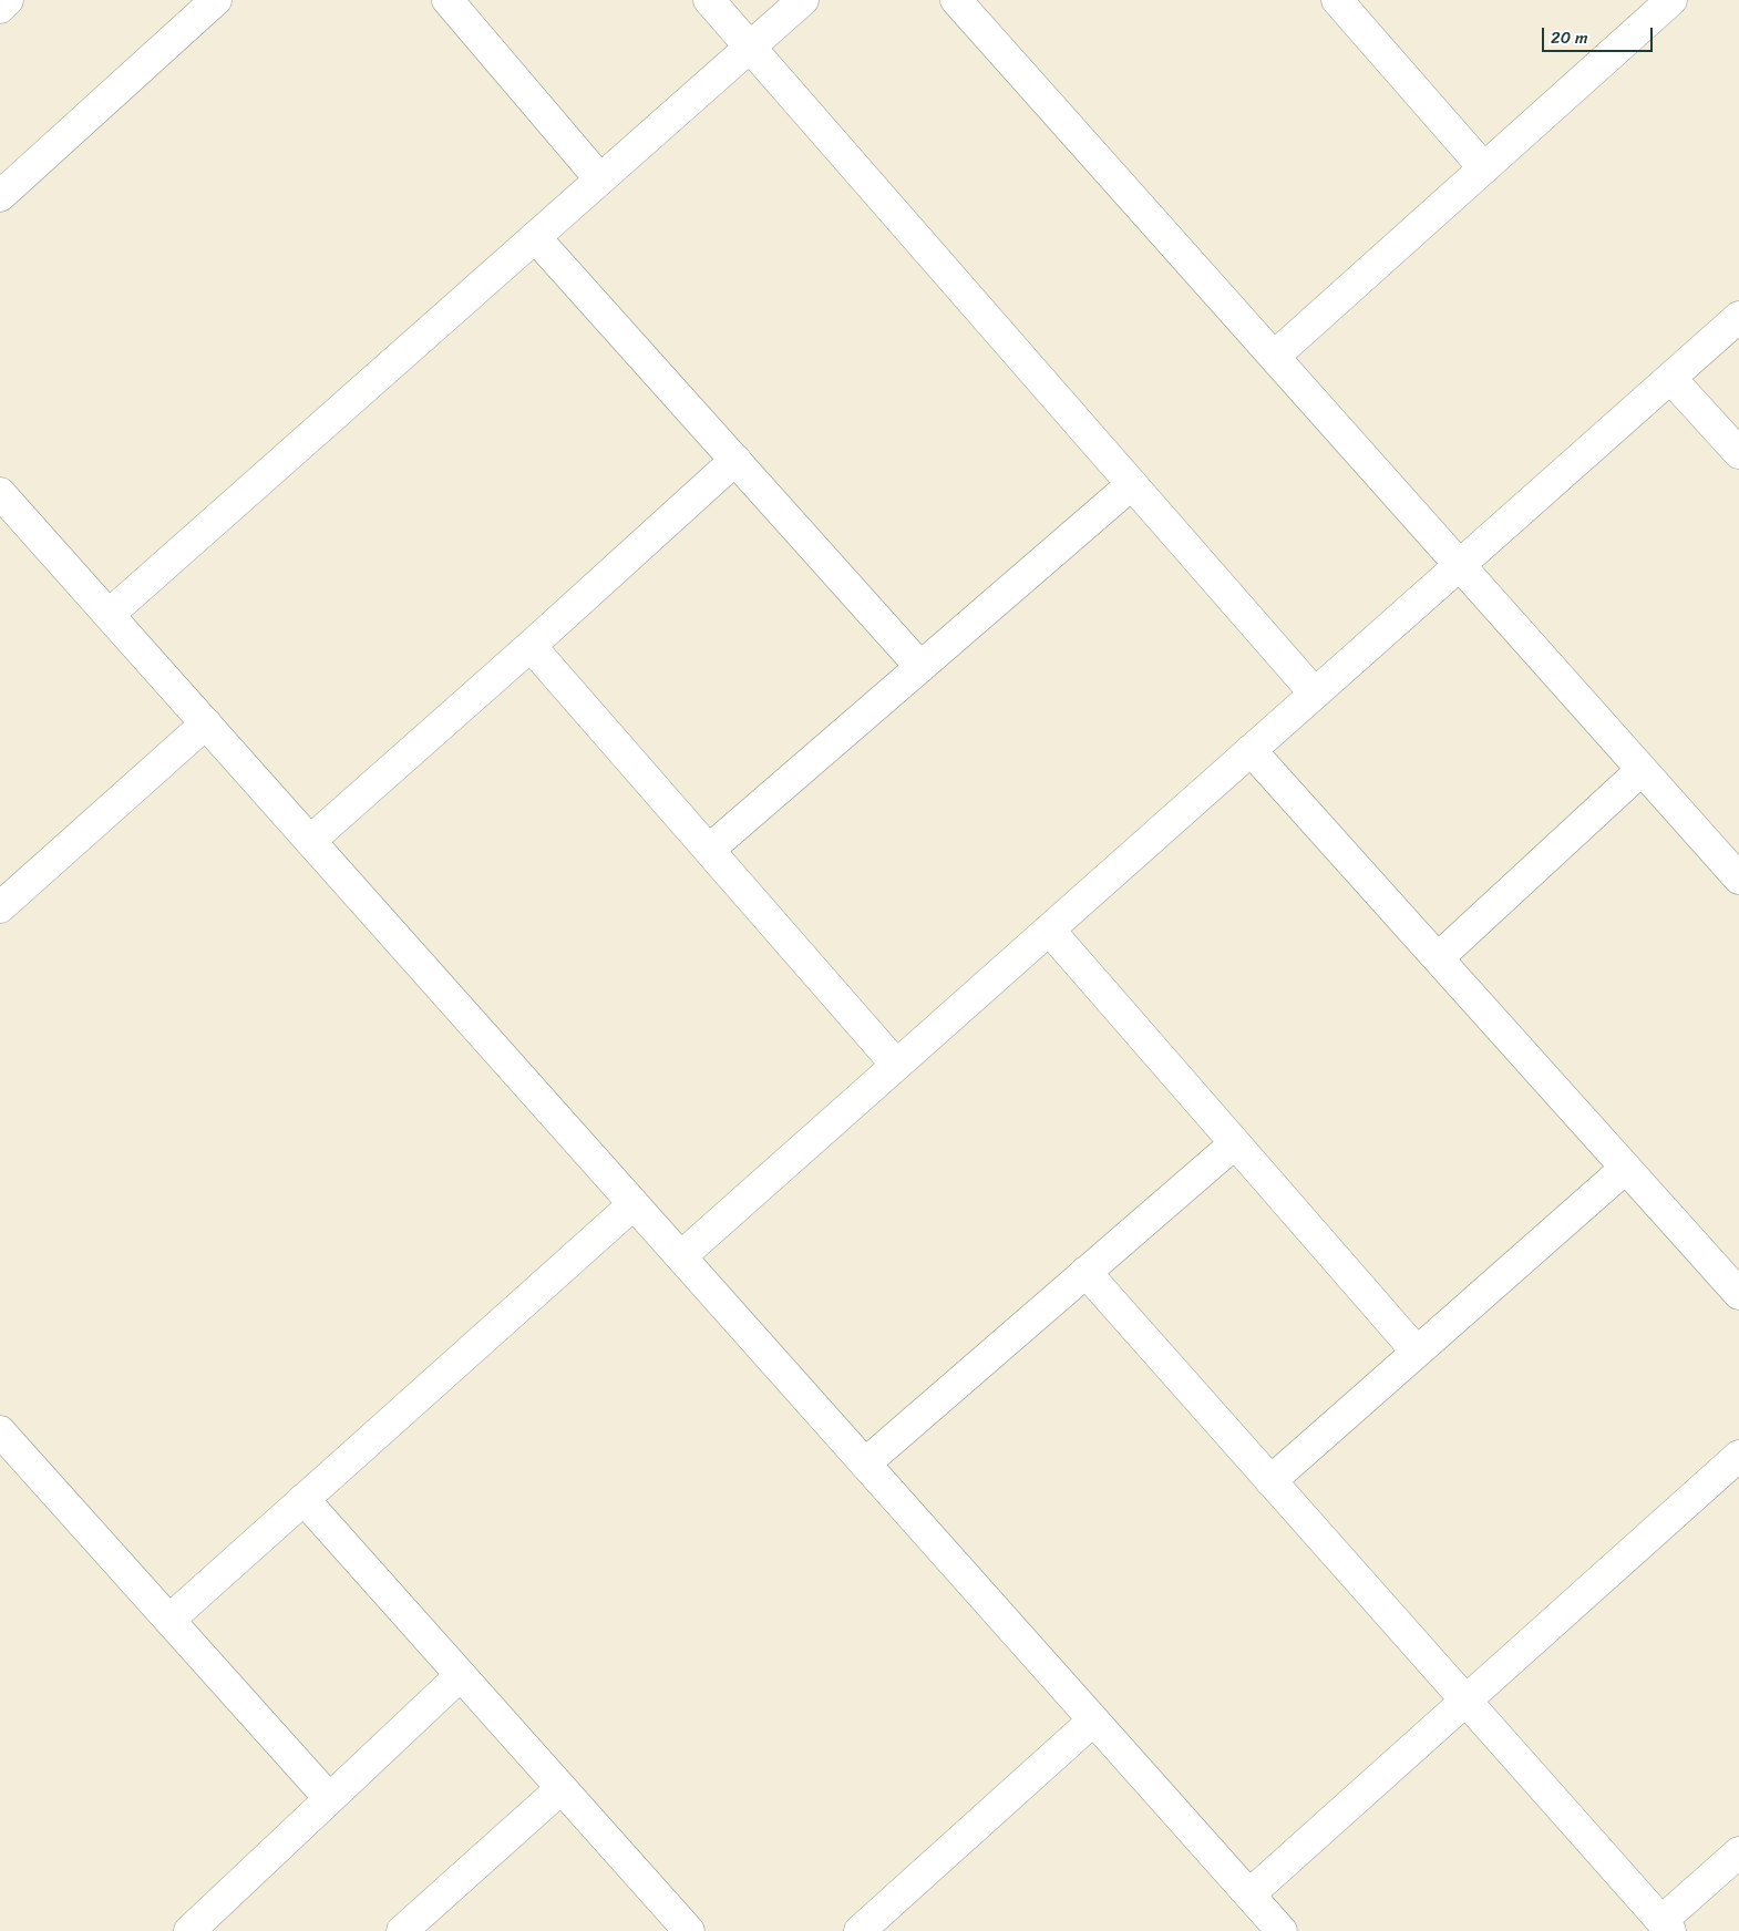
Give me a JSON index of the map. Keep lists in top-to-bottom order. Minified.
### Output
{"scale_bar":"20 m"}
